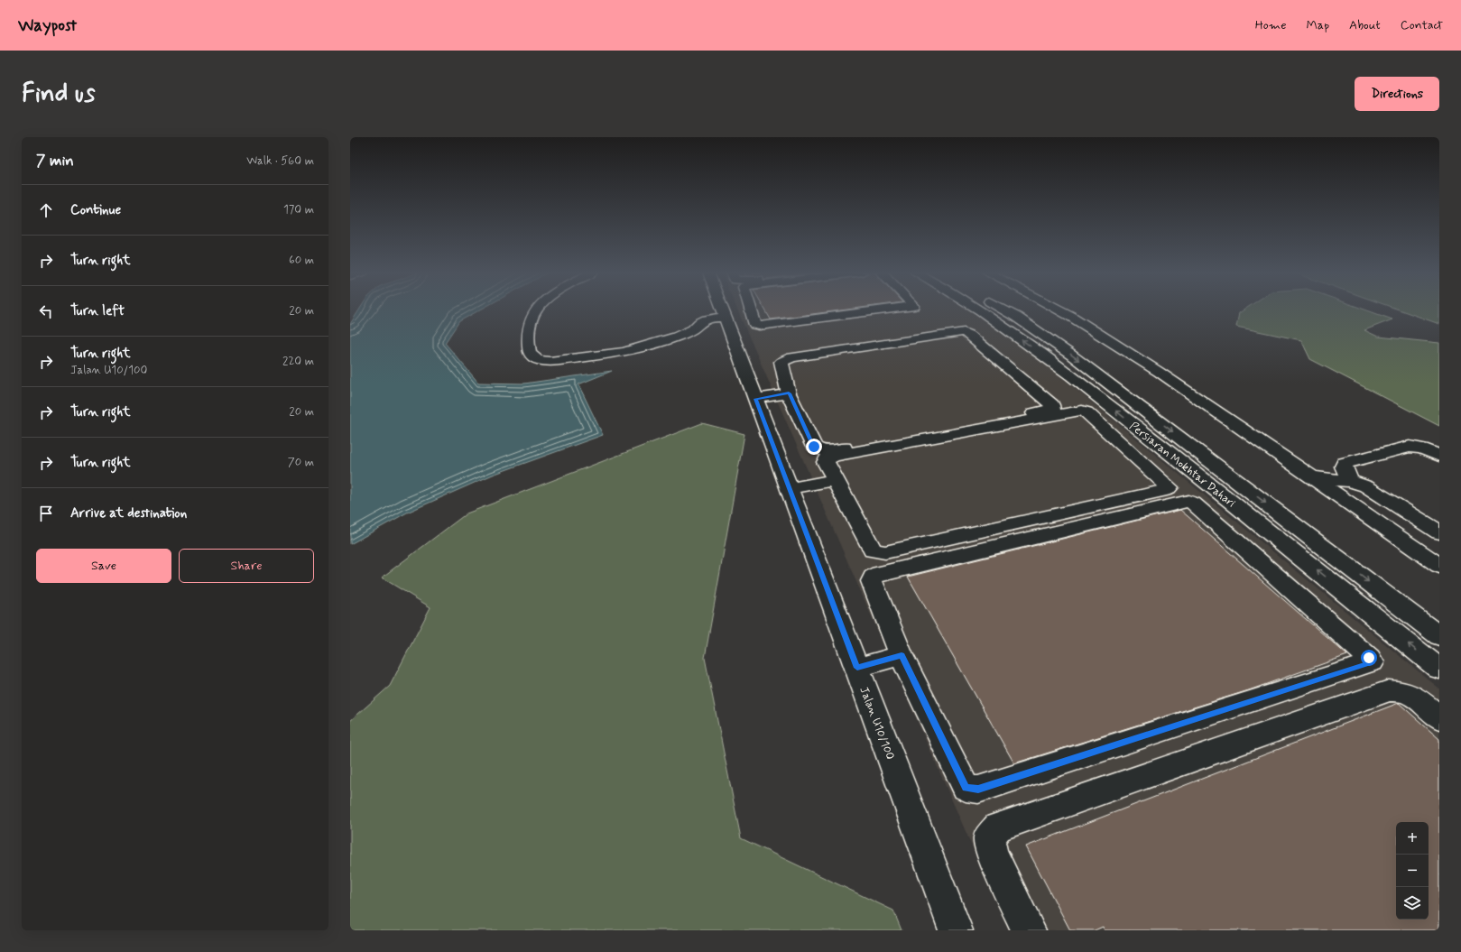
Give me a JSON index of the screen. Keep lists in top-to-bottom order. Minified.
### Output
{"streets":{"street":["Persiaran Mokhtar Dahari","Jalan U10/100"]},"page":{"header":"Waypost","nav":["Home","Map","About","Contact"],"buttons":["Directions",["Save","Share"]],"title":"Find us","heading":["7 min","Walk · 560 m"],"list":[["Continue","170 m"],["Turn right","60 m"],["Turn left","20 m"],["Turn right","Jalan U10/100","220 m"],["Turn right","20 m"],["Turn right","70 m"],"Arrive at destination"],"map_buttons":["+","−"]}}
